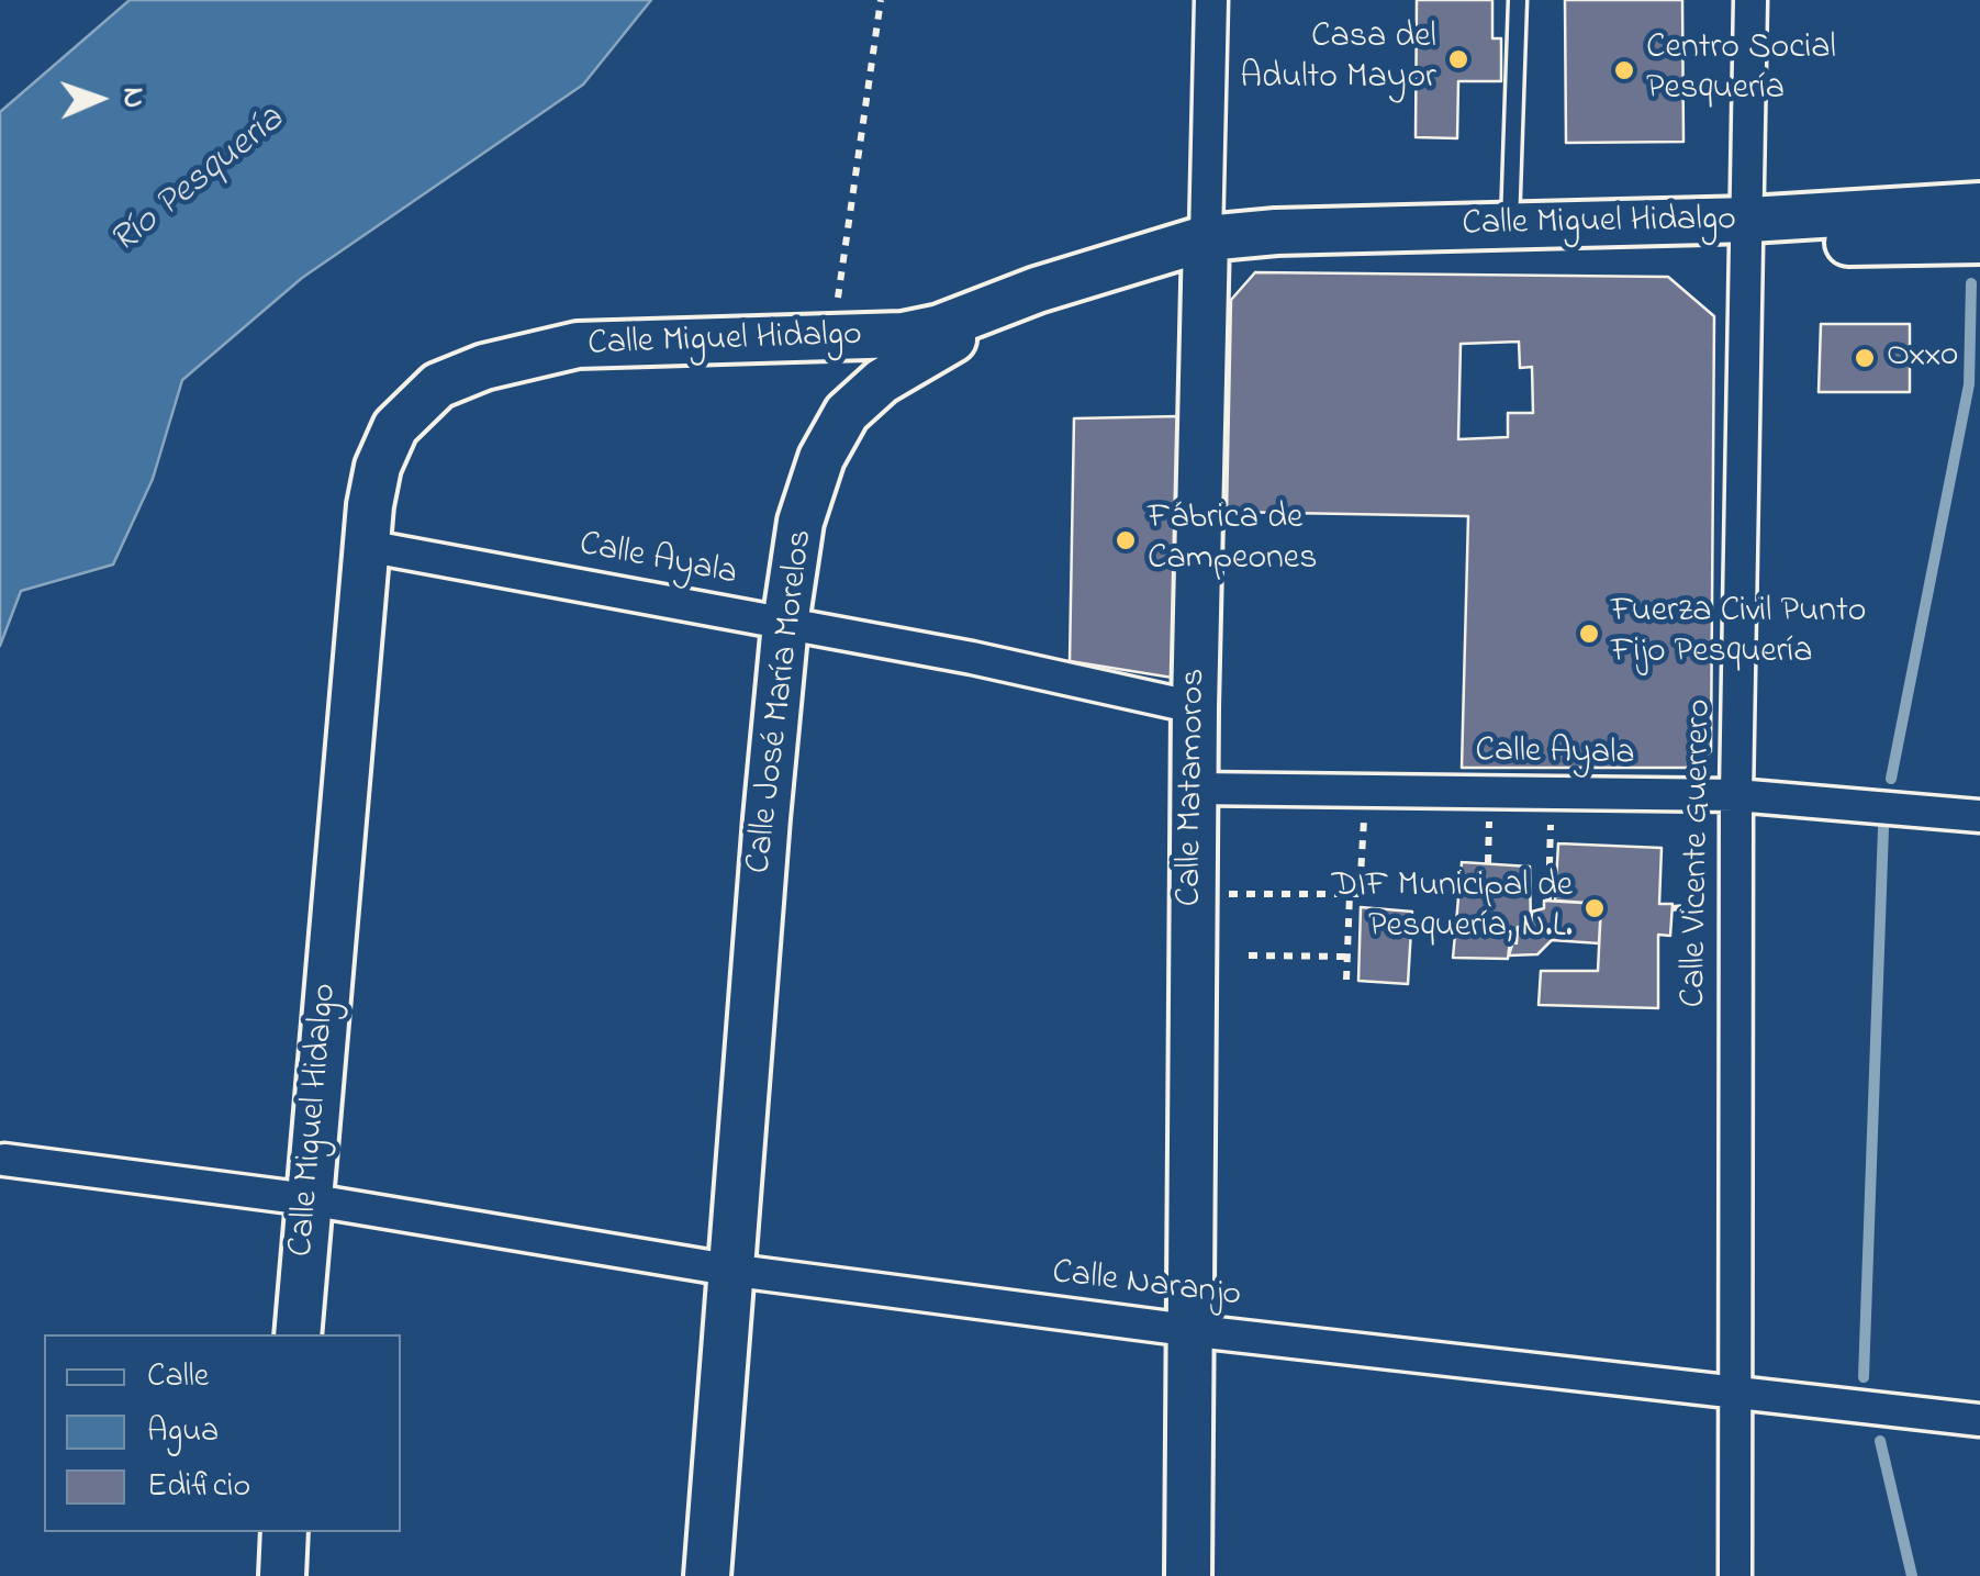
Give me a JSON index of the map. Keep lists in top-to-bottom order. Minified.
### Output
{"streets":{"main road":["Calle Miguel Hidalgo","Calle José María Morelos","Calle Matamoros"],"street":["Calle Ayala","Calle Vicente Guerrero","Calle Naranjo"]},"crossings":[["Calle Miguel Hidalgo","Calle Ayala"],["Calle Miguel Hidalgo","Calle José María Morelos"],["Calle Miguel Hidalgo","Calle Matamoros"],["Calle Miguel Hidalgo","Calle Vicente Guerrero"],["Calle Miguel Hidalgo","Calle Naranjo"],["Calle Ayala","Calle José María Morelos"],["Calle Ayala","Calle Matamoros"],["Calle Ayala","Calle Vicente Guerrero"],["Calle José María Morelos","Calle Matamoros"],["Calle José María Morelos","Calle Vicente Guerrero"],["Calle José María Morelos","Calle Naranjo"],["Calle Matamoros","Calle Naranjo"],["Calle Vicente Guerrero","Calle Naranjo"]],"water":["Río Pesquería"],"places":["Casa del Adulto Mayor","Centro Social Pesquería","Oxxo","Fábrica de Campeones","Fuerza Civil Punto Fijo Pesquería","DIF Municipal de Pesquería, N.L."],"legend":["Calle","Agua","Edificio"],"north":"right"}
